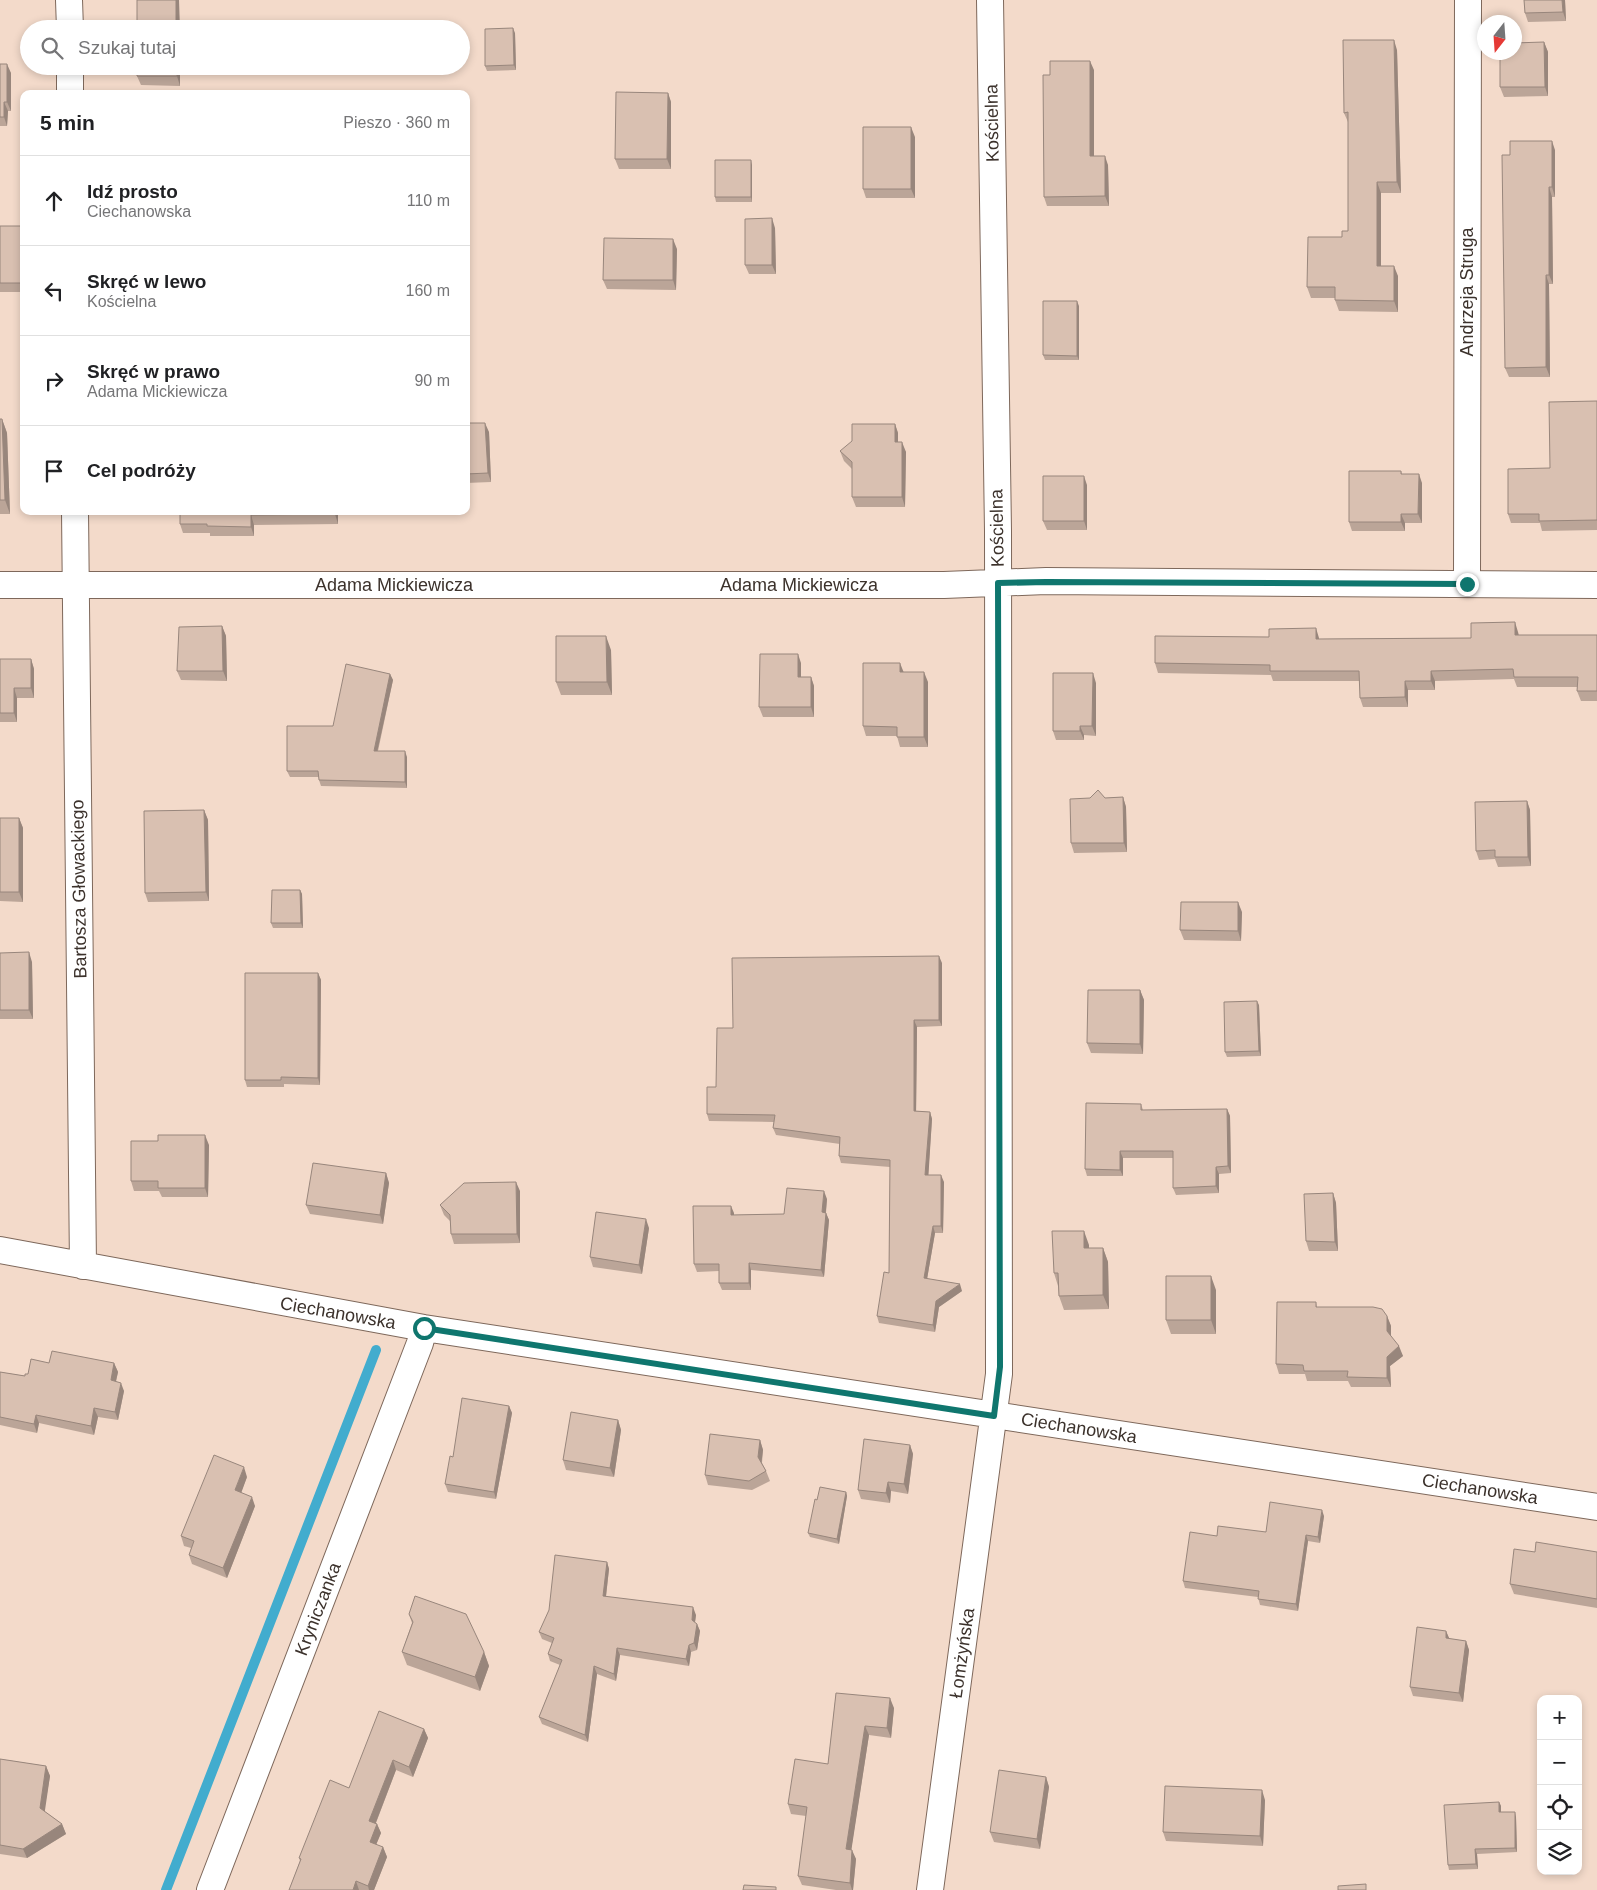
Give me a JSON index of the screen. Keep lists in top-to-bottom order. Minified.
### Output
{"streets":{"street":["Kościelna","Andrzeja Struga","Adama Mickiewicza","Bartosza Głowackiego","Ciechanowska","Kryniczanka","Łomżyńska"]},"crossings":[["Kościelna","Adama Mickiewicza"],["Kościelna","Ciechanowska"],["Kościelna","Łomżyńska"],["Andrzeja Struga","Adama Mickiewicza"],["Adama Mickiewicza","Bartosza Głowackiego"],["Bartosza Głowackiego","Ciechanowska"],["Ciechanowska","Kryniczanka"],["Ciechanowska","Łomżyńska"]],"north":"bottom","page":{"search":"Szukaj tutaj","heading":["5 min","Pieszo · 360 m"],"list":[["Idź prosto","Ciechanowska","110 m"],["Skręć w lewo","Kościelna","160 m"],["Skręć w prawo","Adama Mickiewicza","90 m"],"Cel podróży"],"map_buttons":["+","−"]}}
